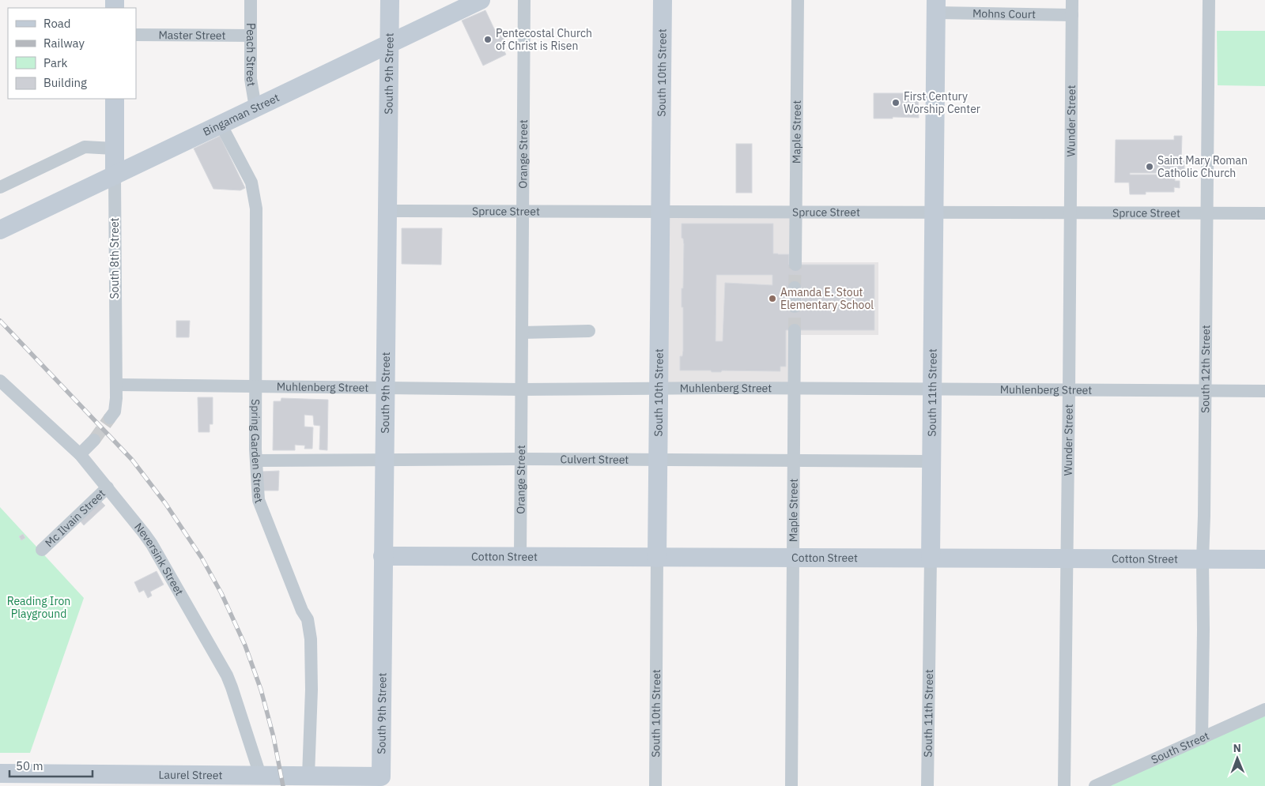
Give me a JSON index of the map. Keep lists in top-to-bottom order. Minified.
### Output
{"streets":{"street":["Mohns Court","Master Street","Peach Street","South 9th Street","South 10th Street","Bingaman Street","Wunder Street","Maple Street","Orange Street","Spruce Street","South 8th Street","South 12th Street","Muhlenberg Street","South 11th Street","Spring Garden Street","Culvert Street","Mc Ilvain Street","Cotton Street","Neversink Street","South Street","Laurel Street"]},"crossings":[["Mohns Court","Wunder Street"],["Mohns Court","South 11th Street"],["Master Street","Peach Street"],["Peach Street","Bingaman Street"],["South 9th Street","Bingaman Street"],["South 9th Street","Spruce Street"],["South 9th Street","Muhlenberg Street"],["South 9th Street","Culvert Street"],["South 9th Street","Cotton Street"],["South 9th Street","Laurel Street"],["South 10th Street","Spruce Street"],["South 10th Street","Muhlenberg Street"],["South 10th Street","Culvert Street"],["South 10th Street","Cotton Street"],["Bingaman Street","South 8th Street"],["Bingaman Street","Spring Garden Street"],["Wunder Street","Spruce Street"],["Wunder Street","Muhlenberg Street"],["Wunder Street","Cotton Street"],["Maple Street","Spruce Street"],["Maple Street","Muhlenberg Street"],["Maple Street","Culvert Street"],["Maple Street","Cotton Street"],["Orange Street","Spruce Street"],["Orange Street","Muhlenberg Street"],["Orange Street","Culvert Street"],["Orange Street","Cotton Street"],["Spruce Street","South 12th Street"],["Spruce Street","South 11th Street"],["South 8th Street","Muhlenberg Street"],["South 12th Street","Muhlenberg Street"],["South 12th Street","Cotton Street"],["South 12th Street","South Street"],["Muhlenberg Street","South 11th Street"],["Muhlenberg Street","Spring Garden Street"],["South 11th Street","Culvert Street"],["South 11th Street","Cotton Street"],["Spring Garden Street","Culvert Street"],["Spring Garden Street","Laurel Street"],["Mc Ilvain Street","Neversink Street"],["Neversink Street","Laurel Street"]],"parks":["Reading Iron Playground"],"places":["Pentecostal Church of Christ is Risen","First Century Worship Center","Saint Mary Roman Catholic Church","Amanda E. Stout Elementary School"],"legend":["Road","Railway","Park","Building"],"scale_bar":"50 m","north":"top"}
